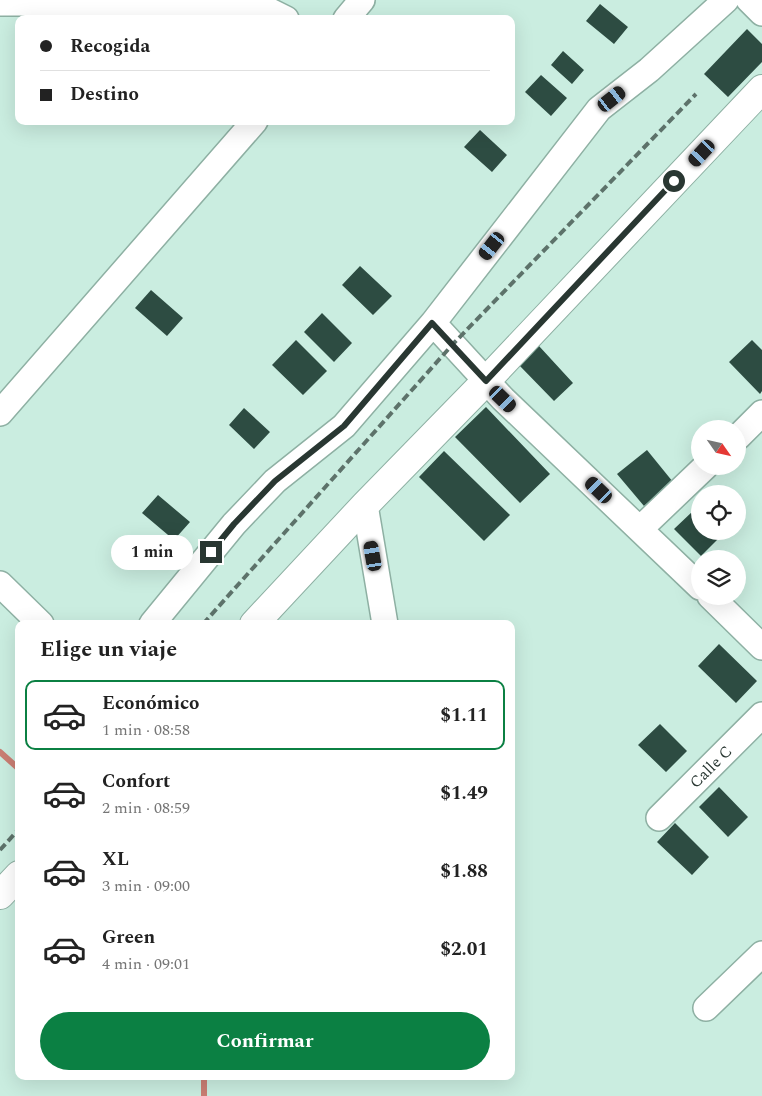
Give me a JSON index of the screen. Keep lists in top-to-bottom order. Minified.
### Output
{"streets":{"street":["Calle C"]},"north":"bottom right","page":{"banner":["Recogida","Destino"],"bubble":"1 min","heading":"Elige un viaje","list":[{"name":"Económico","note":"1 min · 08:58","value":"$1.11"},{"name":"Confort","note":"2 min · 08:59","value":"$1.49"},{"name":"XL","note":"3 min · 09:00","value":"$1.88"},{"name":"Green","note":"4 min · 09:01","value":"$2.01"}],"buttons":"Confirmar"}}
